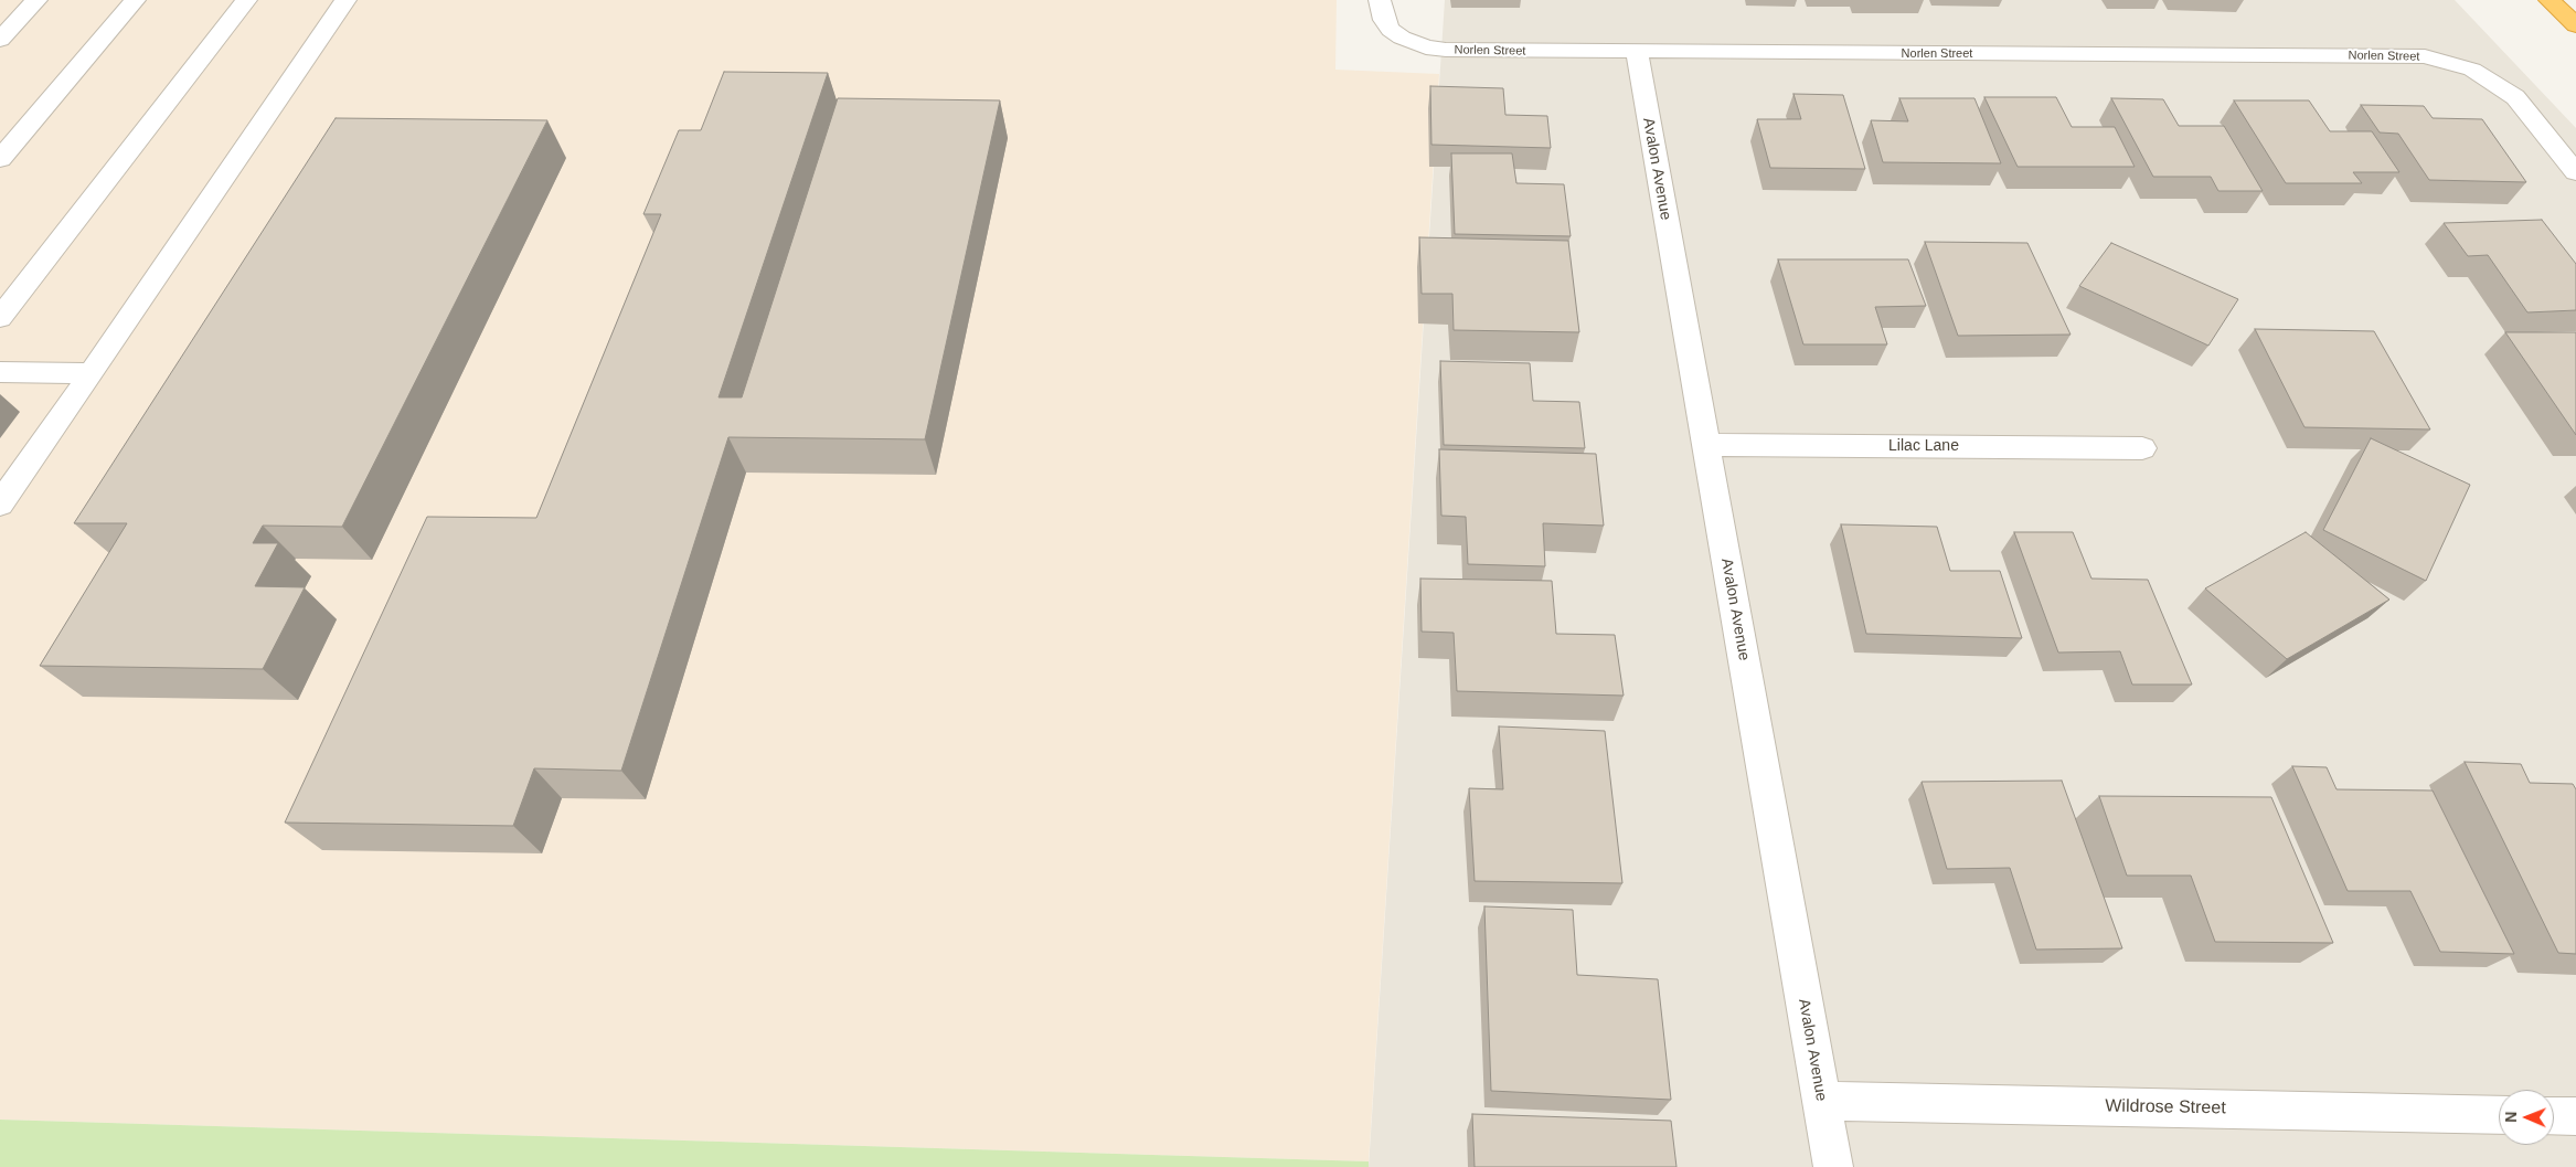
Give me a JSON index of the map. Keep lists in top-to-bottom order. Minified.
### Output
{"streets":{"street":["Norlen Street","Avalon Avenue","Lilac Lane","Wildrose Street"]},"crossings":[["Norlen Street","Avalon Avenue"],["Avalon Avenue","Lilac Lane"],["Avalon Avenue","Wildrose Street"]],"north":"left"}
